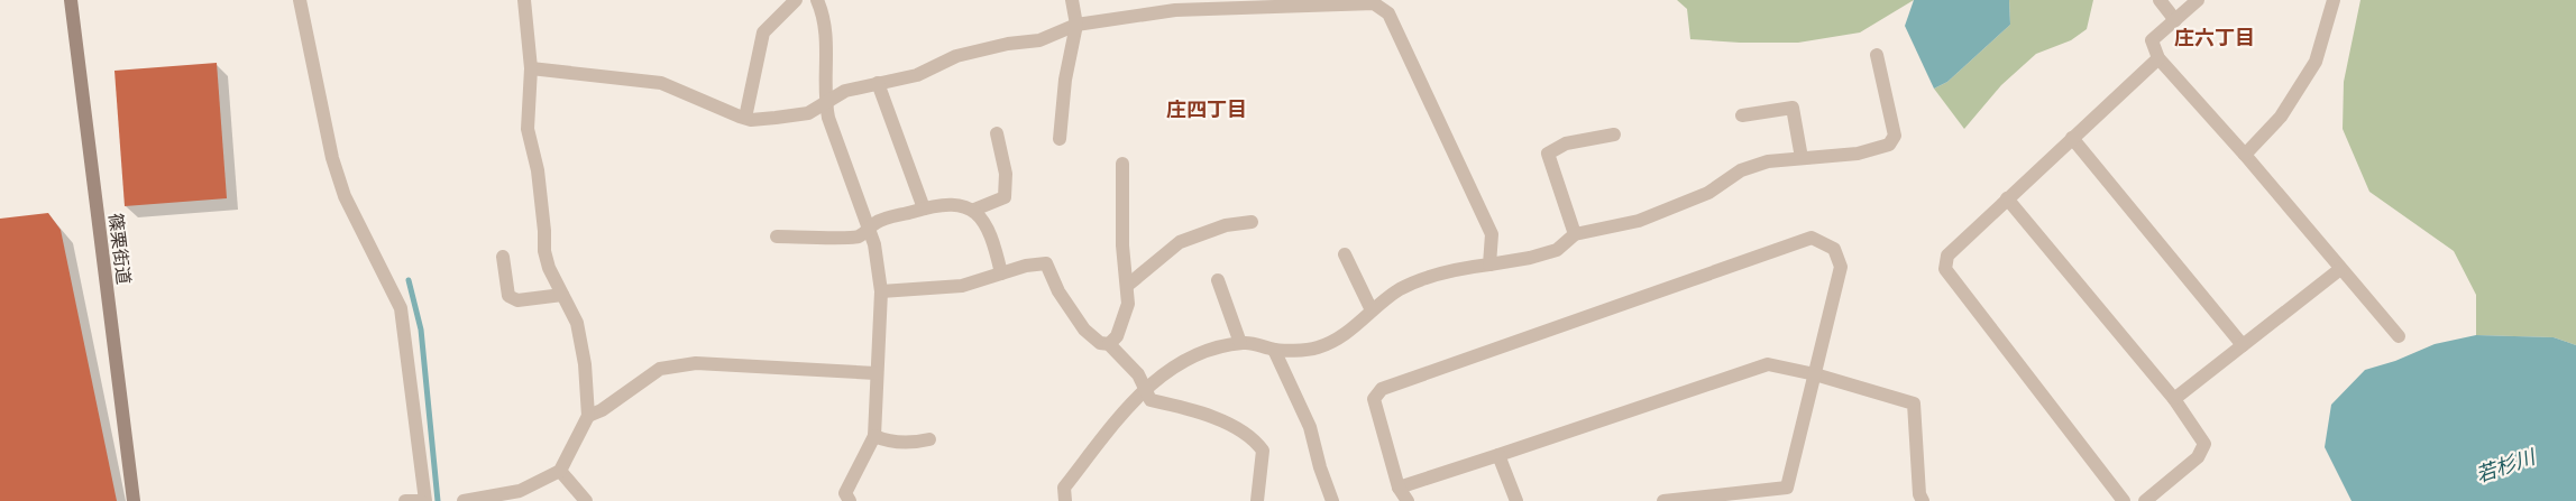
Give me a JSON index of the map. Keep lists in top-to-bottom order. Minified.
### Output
{"streets":{"main road":["篠栗街道"]},"districts":["庄六丁目","庄四丁目"],"water":["若杉川"]}
